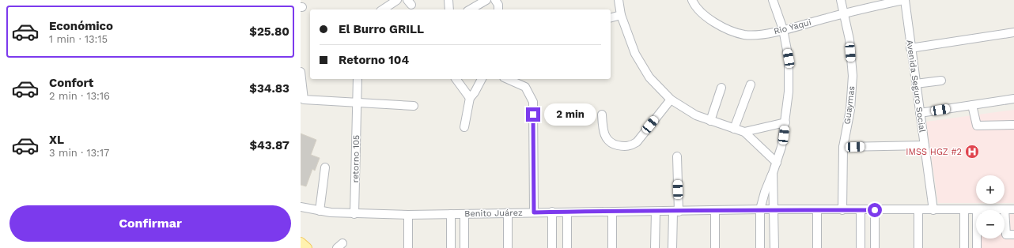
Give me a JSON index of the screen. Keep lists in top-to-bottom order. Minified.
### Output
{"streets":{"street":["Rio Yaqui","Avenida Seguro Social","Guaymas","retorno 105","Benito Juárez"]},"crossings":[["Rio Yaqui","Avenida Seguro Social"],["Rio Yaqui","Guaymas"],["Avenida Seguro Social","Benito Juárez"],["Guaymas","Benito Juárez"],["retorno 105","Benito Juárez"]],"places":{"hospital":["IMSS HGZ #2"]},"page":{"list":[{"name":"Económico","note":"1 min · 13:15","value":"$25.80"},{"name":"Confort","note":"2 min · 13:16","value":"$34.83"},{"name":"XL","note":"3 min · 13:17","value":"$43.87"}],"banner":["El Burro GRILL","Retorno 104"],"bubble":"2 min","map_buttons":["+","−"],"buttons":"Confirmar"}}
